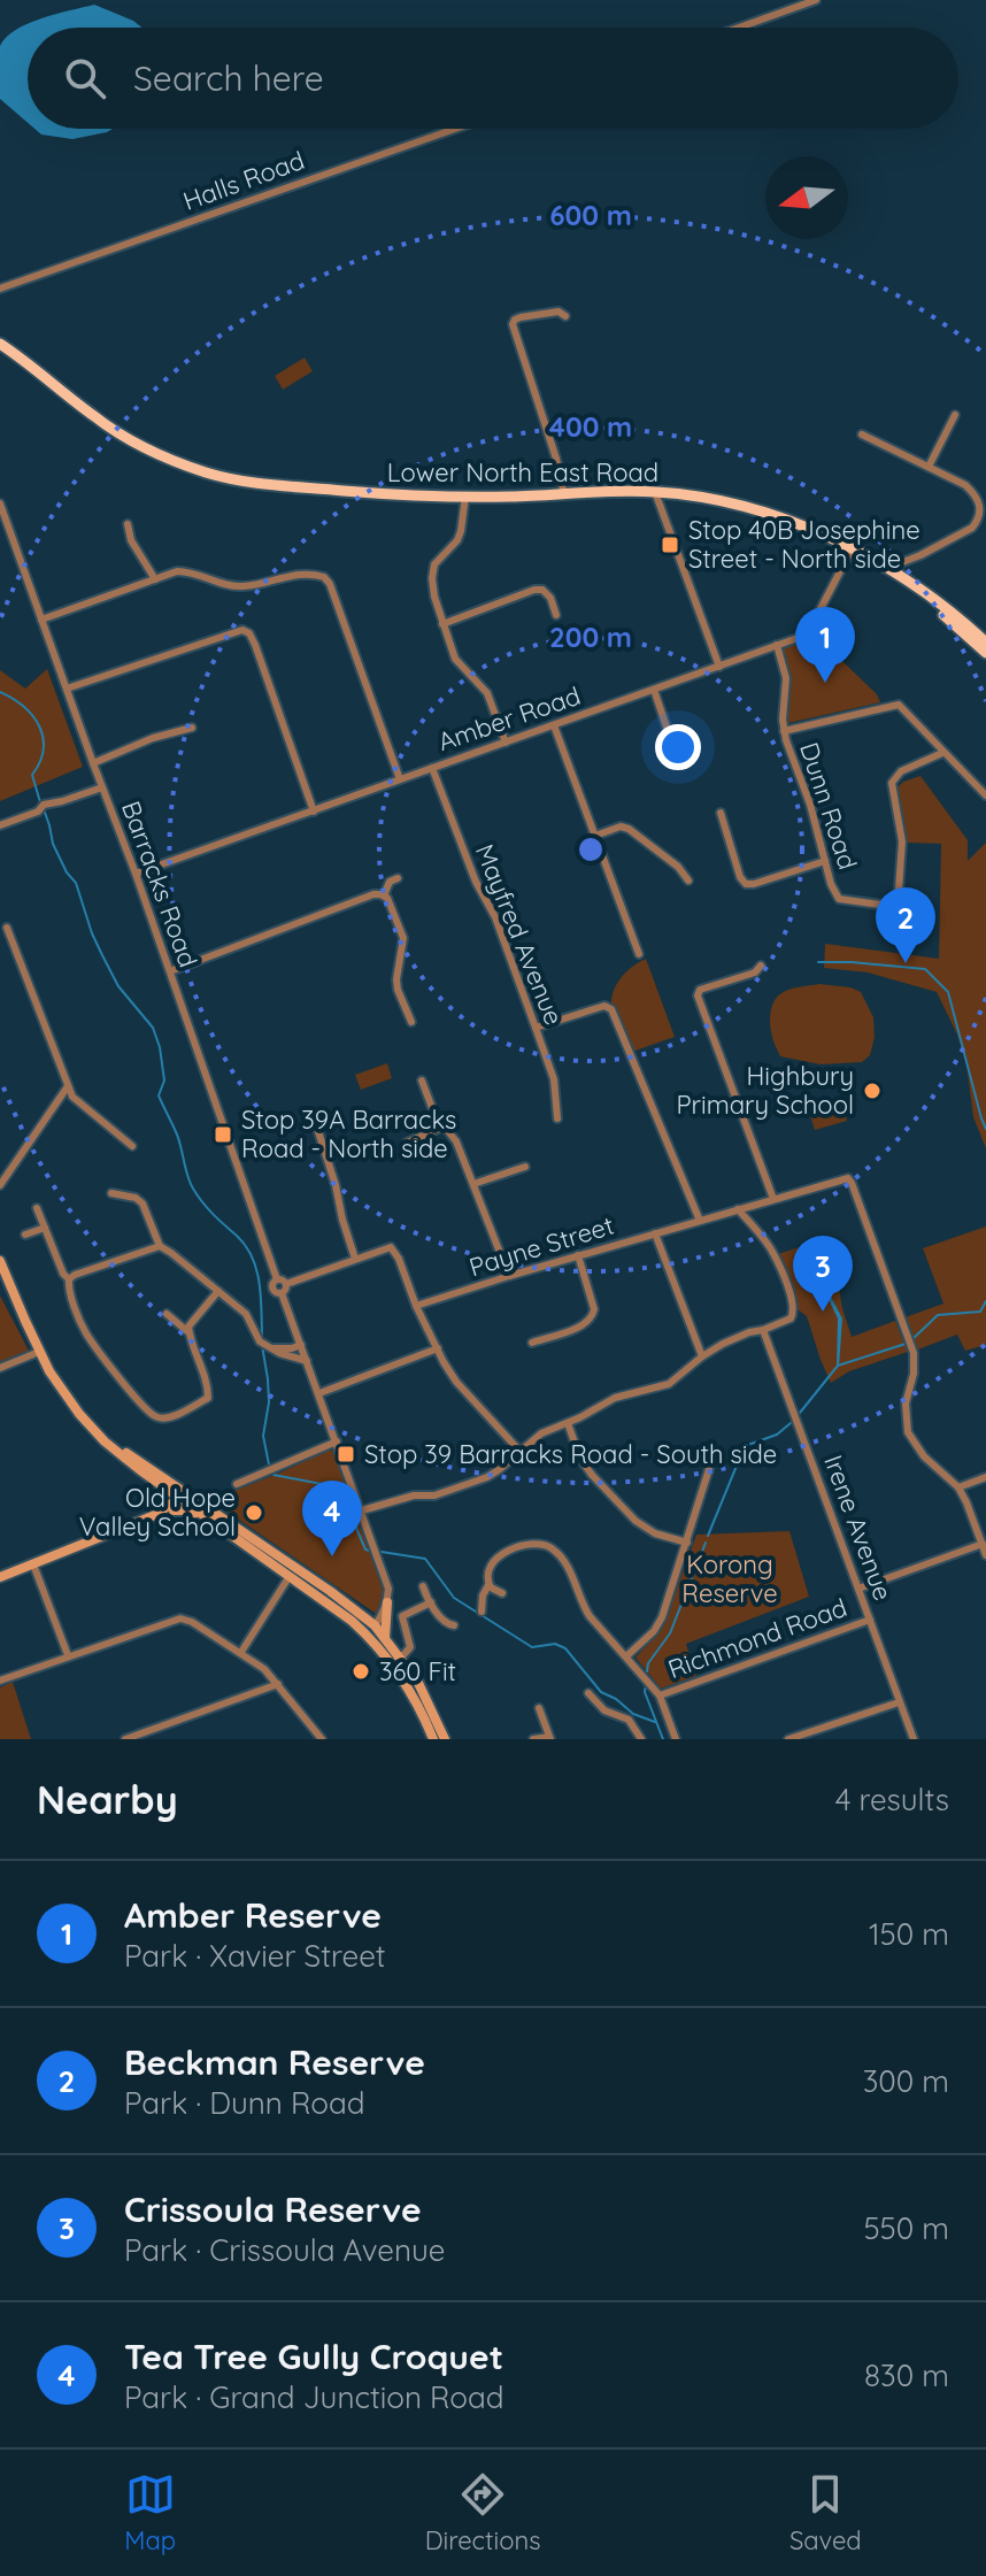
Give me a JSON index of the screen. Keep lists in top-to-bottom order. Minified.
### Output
{"streets":{"main road":["Lower North East Road"],"street":["Halls Road","Amber Road","Dunn Road","Barracks Road","Mayfred Avenue","Payne Street","Irene Avenue","Richmond Road"]},"crossings":[["Lower North East Road","Amber Road"],["Amber Road","Dunn Road"],["Amber Road","Barracks Road"],["Amber Road","Mayfred Avenue"],["Irene Avenue","Richmond Road"]],"parks":["Korong Reserve"],"places":{"transit":["Stop 40B Josephine Street - North side","Stop 39A Barracks Road - North side","Stop 39 Barracks Road - South side"],"other":["Highbury Primary School","Old Hope Valley School","360 Fit"]},"north":"left","page":{"search":"Search here","pins":["1","2","3","4"],"heading":["Nearby","4 results"],"list":[{"mark":"1","name":"Amber Reserve","note":"Park · Xavier Street","value":"150 m"},{"mark":"2","name":"Beckman Reserve","note":"Park · Dunn Road","value":"300 m"},{"mark":"3","name":"Crissoula Reserve","note":"Park · Crissoula Avenue","value":"550 m"},{"mark":"4","name":"Tea Tree Gully Croquet","note":"Park · Grand Junction Road","value":"830 m"}],"nav":["Map","Directions","Saved"]},"rings":["600 m","400 m","200 m"]}
